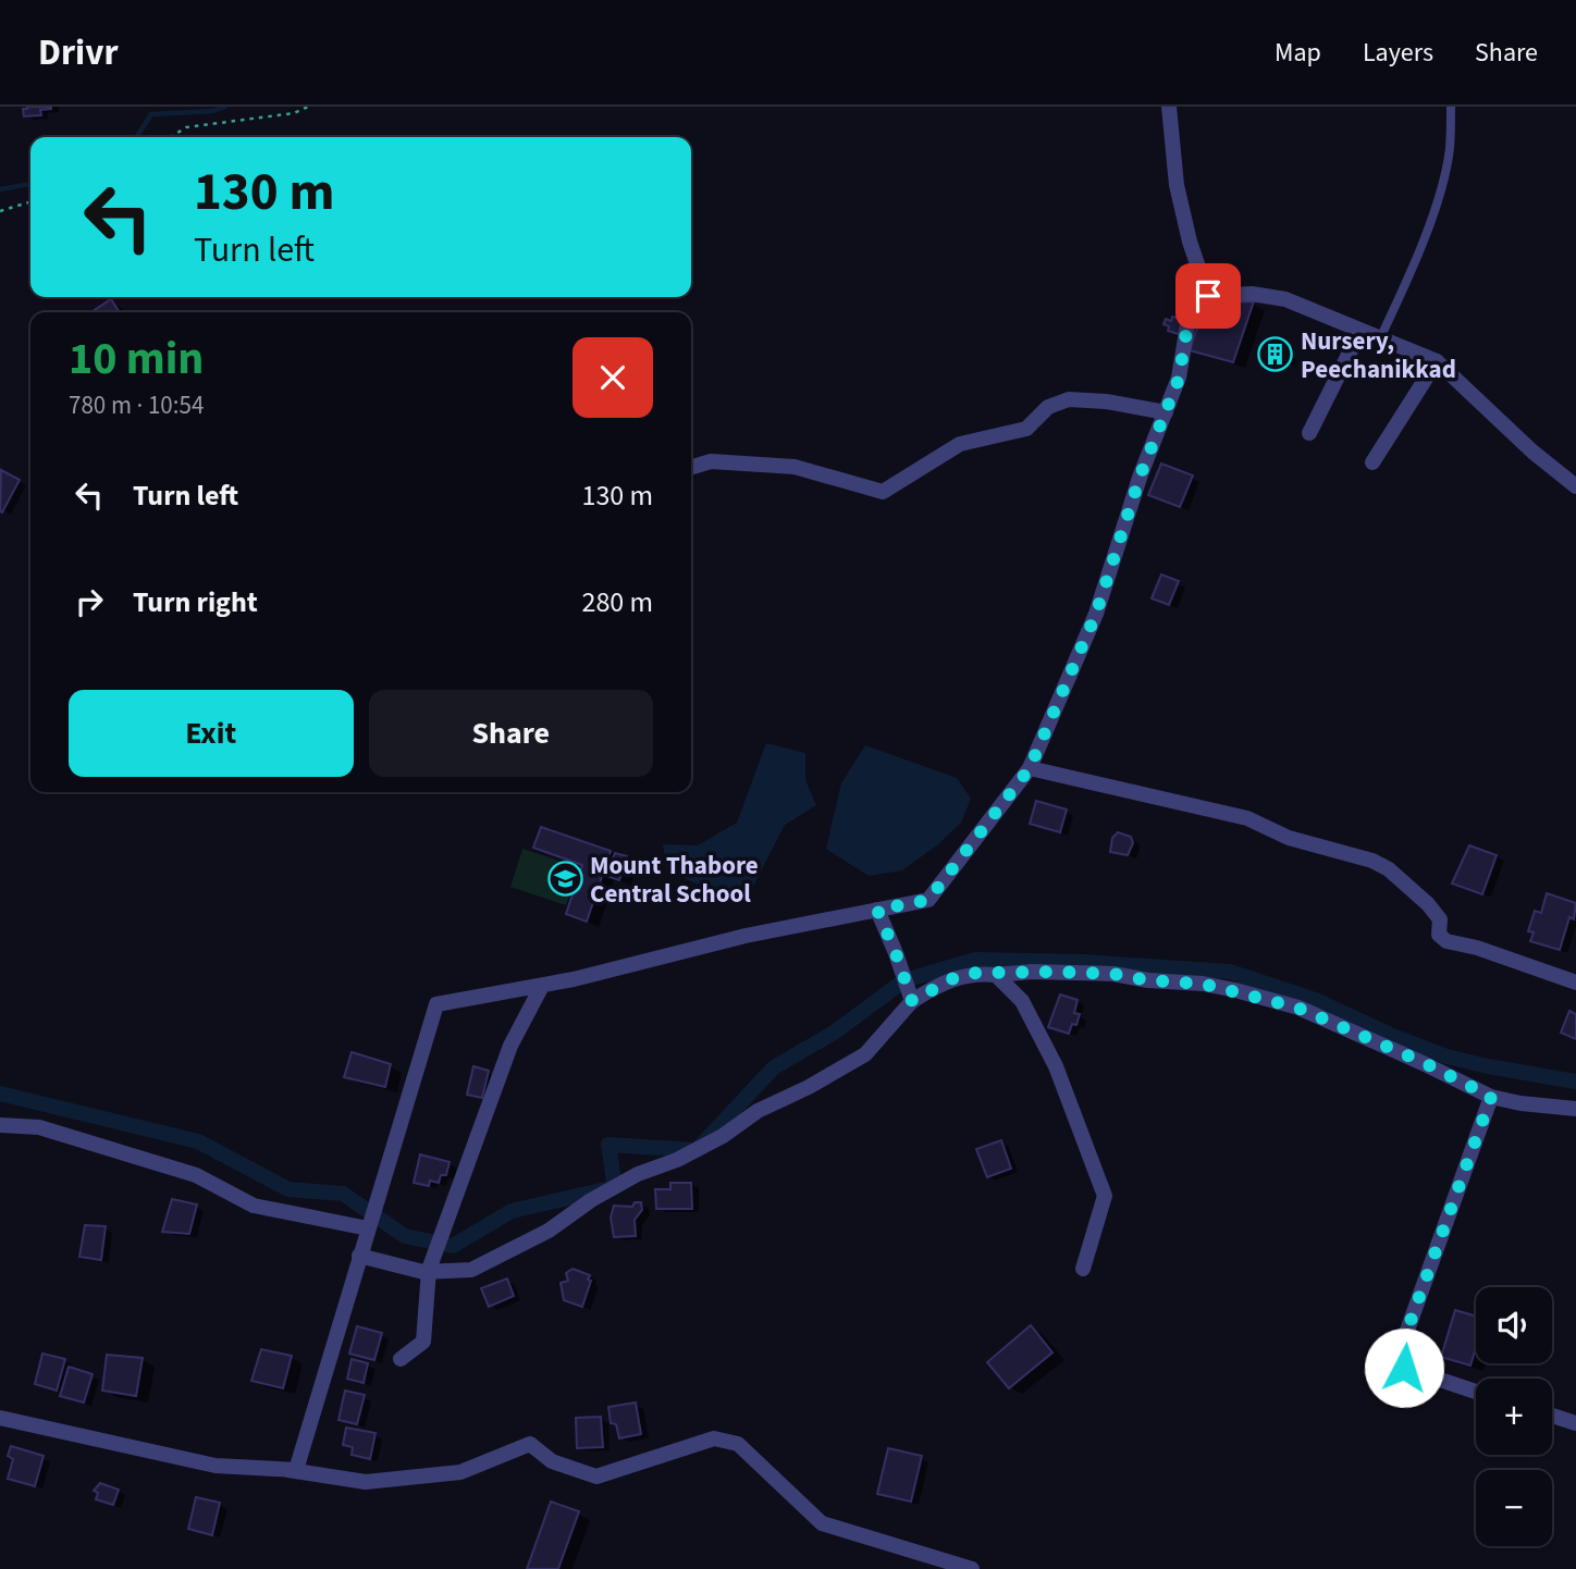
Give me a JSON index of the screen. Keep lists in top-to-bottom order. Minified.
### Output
{"places":{"building":["Nursery, Peechanikkad"],"school or university":["Mount Thabore Central School"]},"page":{"header":"Drivr","nav":["Map","Layers","Share"],"turn":["130 m","Turn left"],"heading":["10 min","780 m · 10:54"],"list":[{"name":"Turn left","value":"130 m"},{"name":"Turn right","value":"280 m"}],"buttons":["Exit","Share"],"map_buttons":["+","−"]}}
